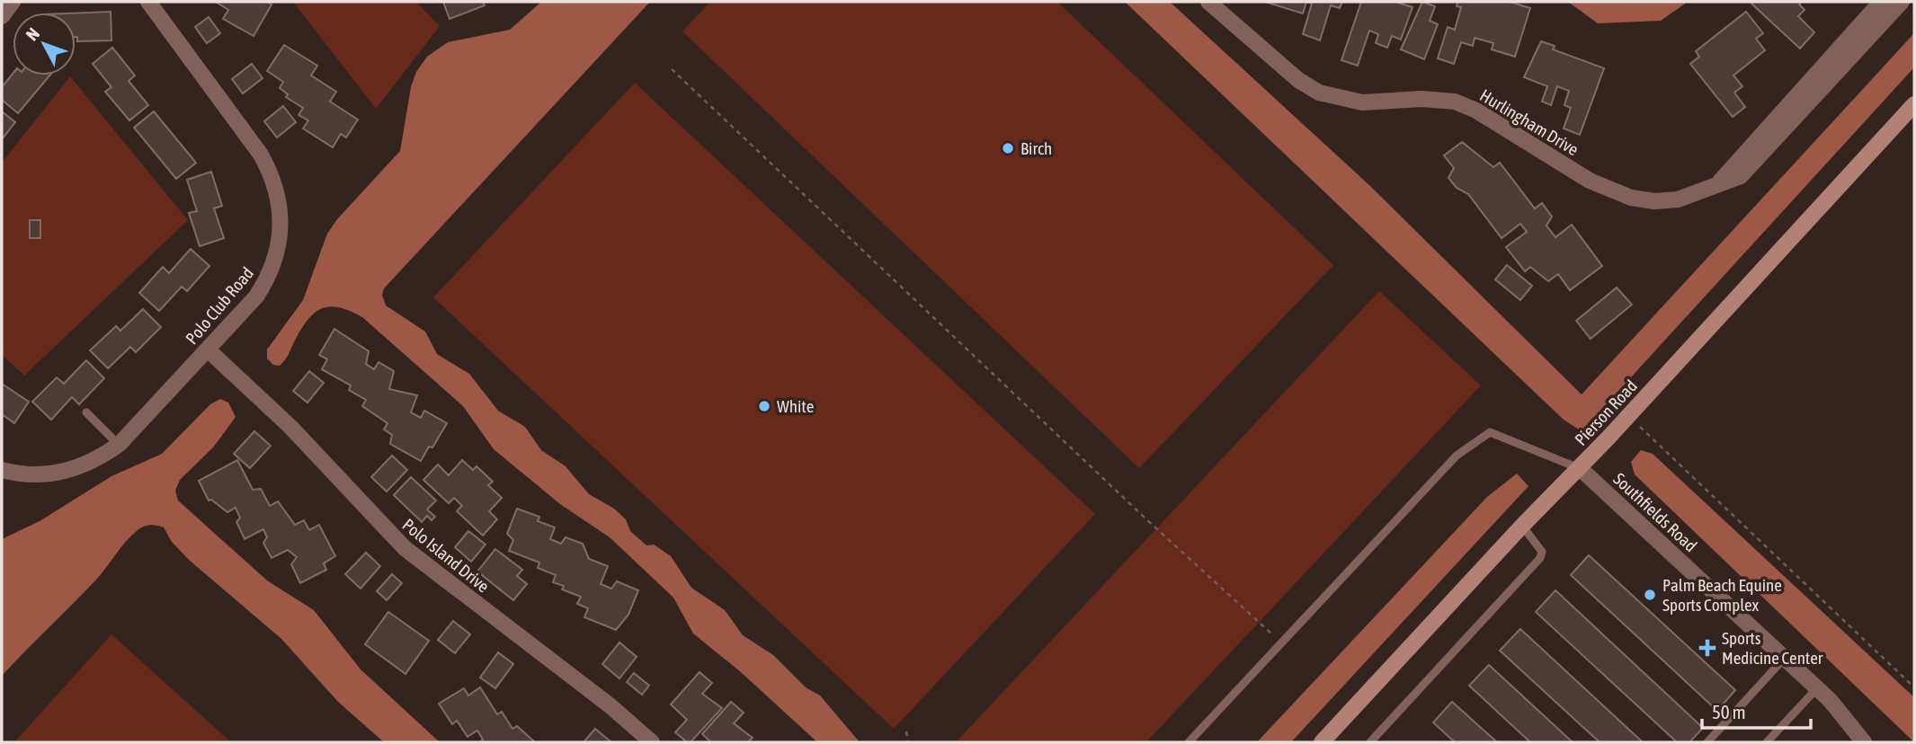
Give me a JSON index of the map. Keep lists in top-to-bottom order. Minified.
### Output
{"streets":{"street":["Hurlingham Drive","Polo Club Road","Pierson Road","Southfields Road","Polo Island Drive"]},"crossings":[["Polo Club Road","Polo Island Drive"],["Pierson Road","Southfields Road"]],"places":{"other":["Birch","White","Palm Beach Equine Sports Complex"],"health":["Sports Medicine Center"]},"scale_bar":"50 m","north":"top left"}
